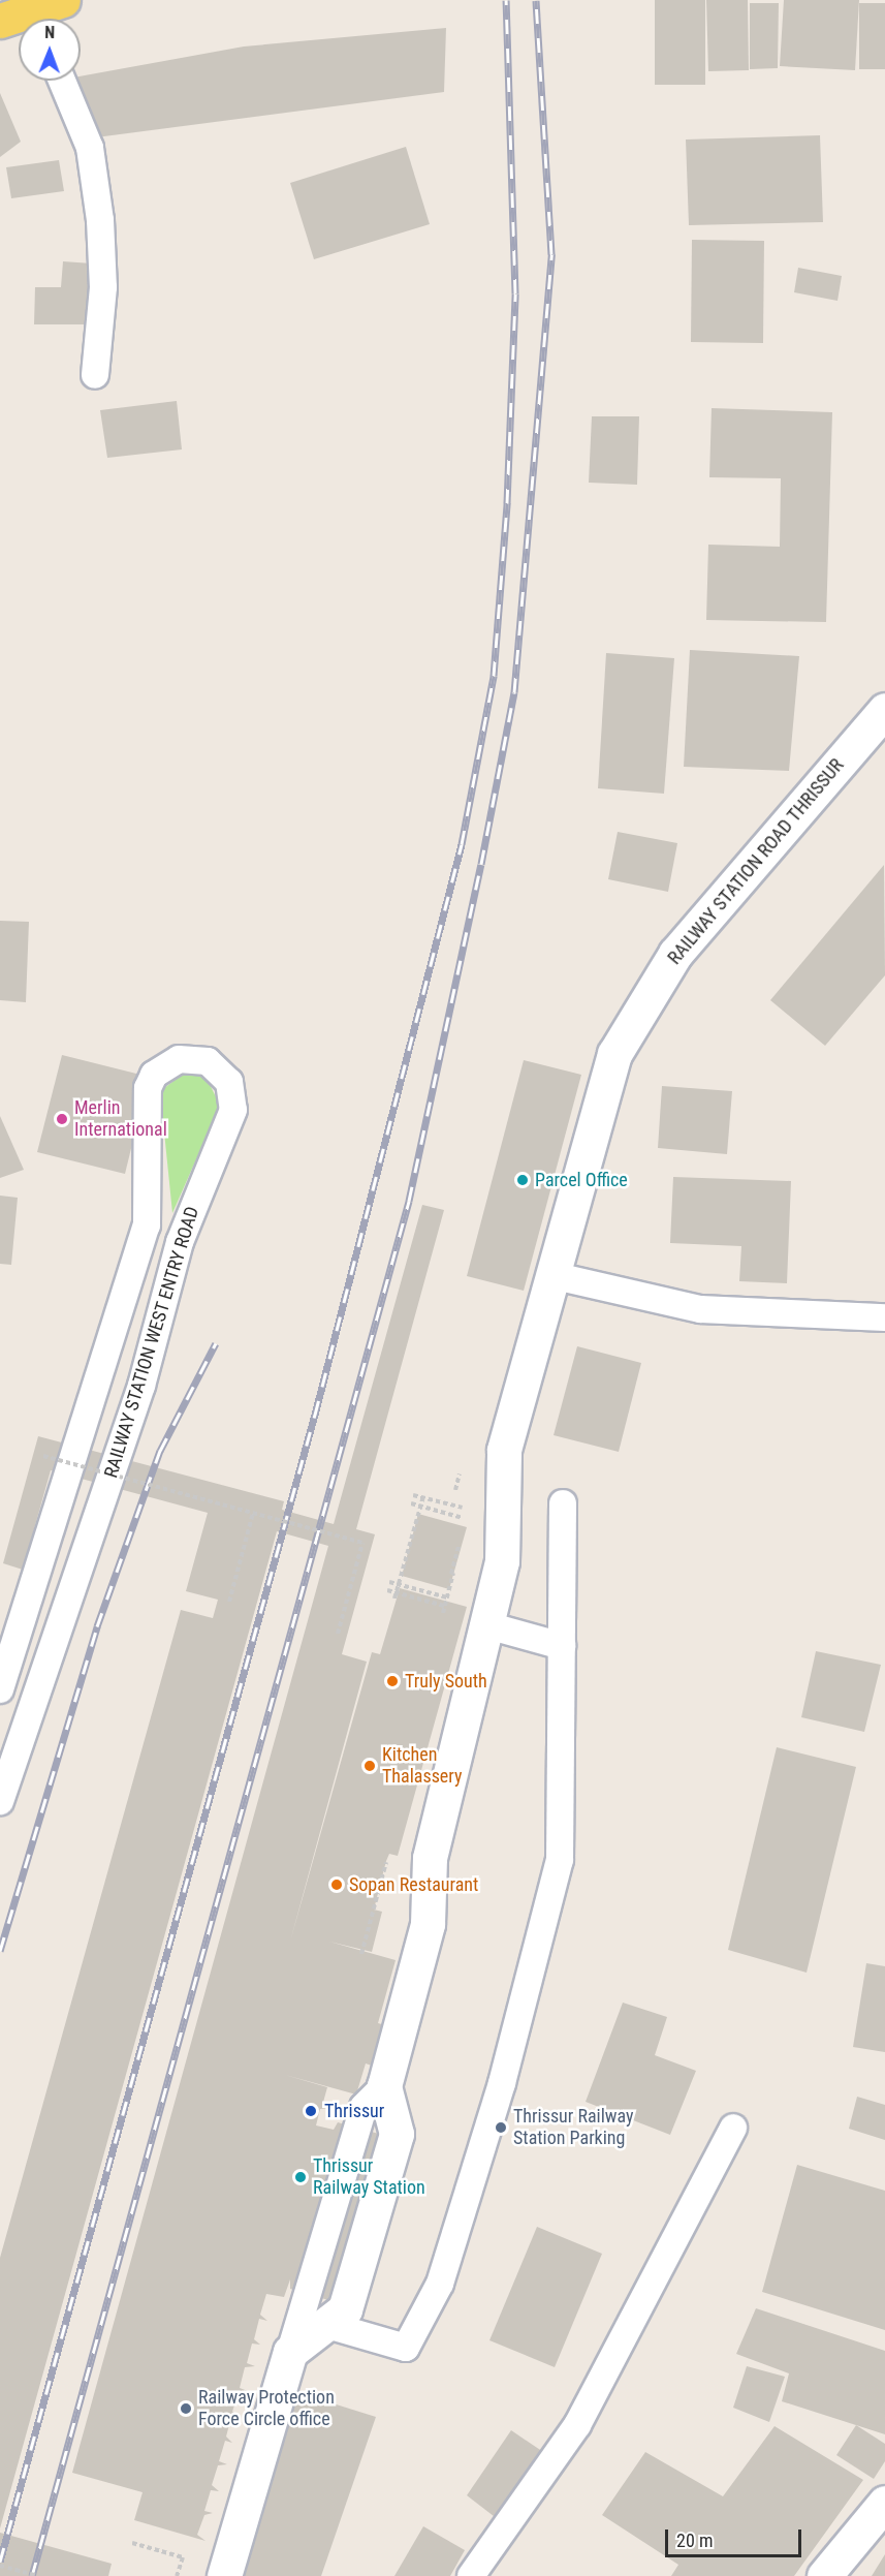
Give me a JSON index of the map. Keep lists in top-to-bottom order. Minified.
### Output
{"streets":{"street":["RAILWAY STATION ROAD THRISSUR"],"lane":["RAILWAY STATION WEST ENTRY ROAD"]},"places":["Merlin International","Parcel Office","Truly South","Kitchen Thalassery","Sopan Restaurant","Thrissur","Thrissur Railway Station Parking","Thrissur Railway Station","Railway Protection Force Circle office"],"scale_bar":"20 m","north":"top"}
